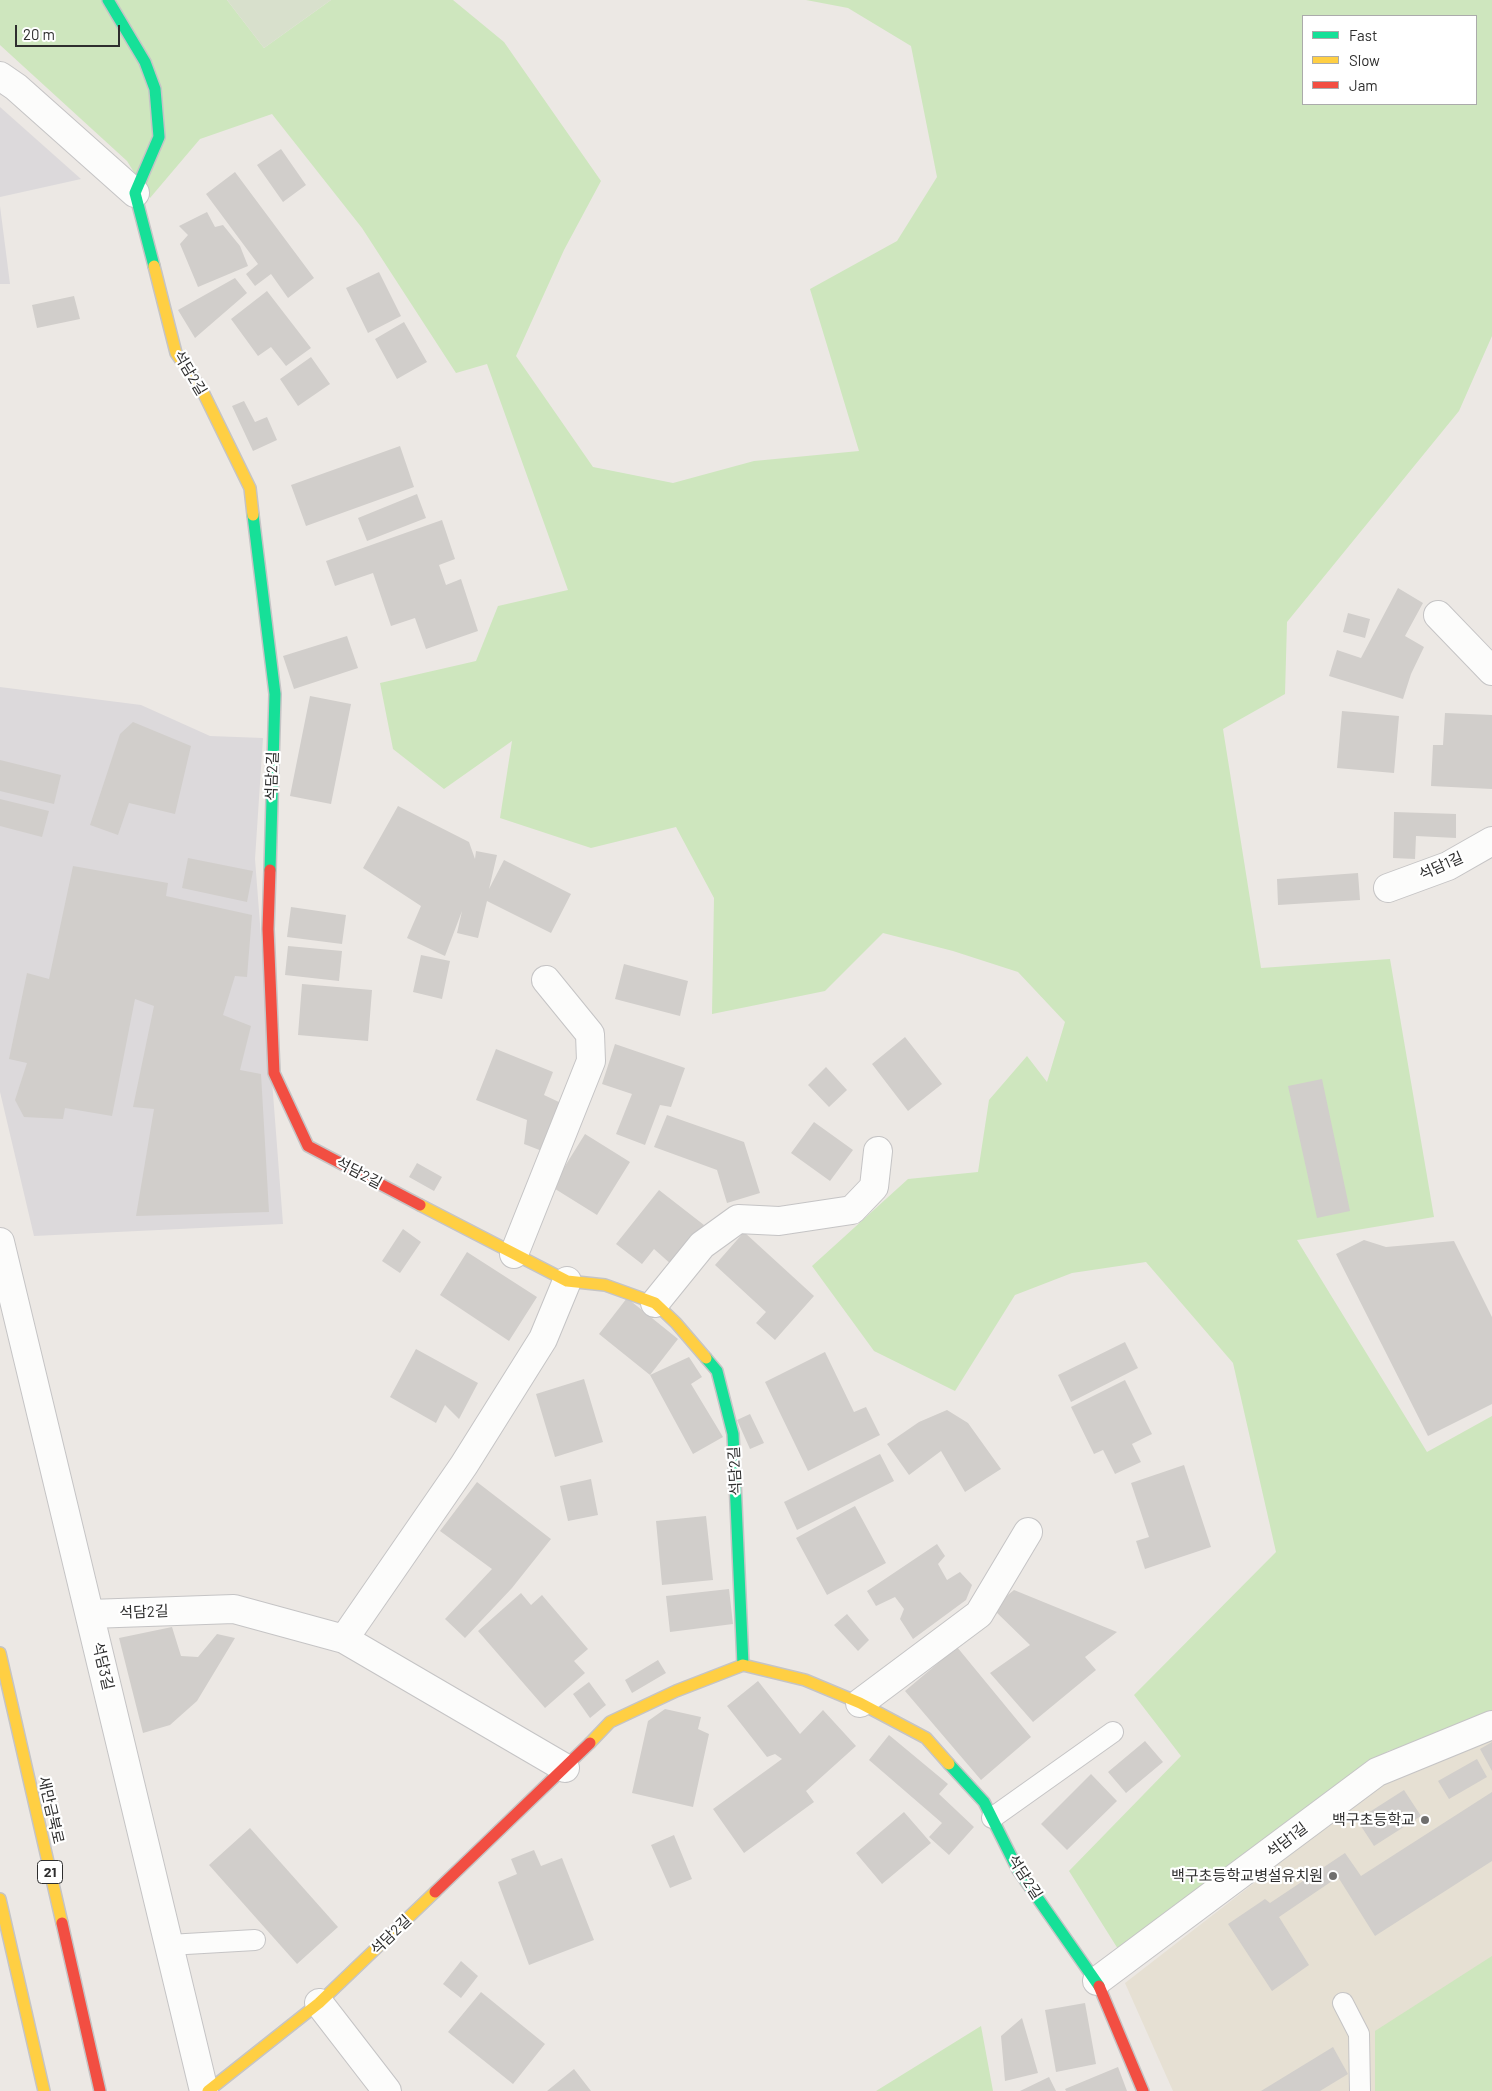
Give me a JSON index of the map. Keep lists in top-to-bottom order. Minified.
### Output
{"streets":{"main road":["석담2길","새만금북로","21"],"street":["석담1길","석담3길"]},"crossings":[["석담2길","석담1길"],["석담2길","석담3길"]],"places":["백구초등학교","백구초등학교병설유치원"],"legend":["Fast","Slow","Jam"],"scale_bar":"20 m"}
